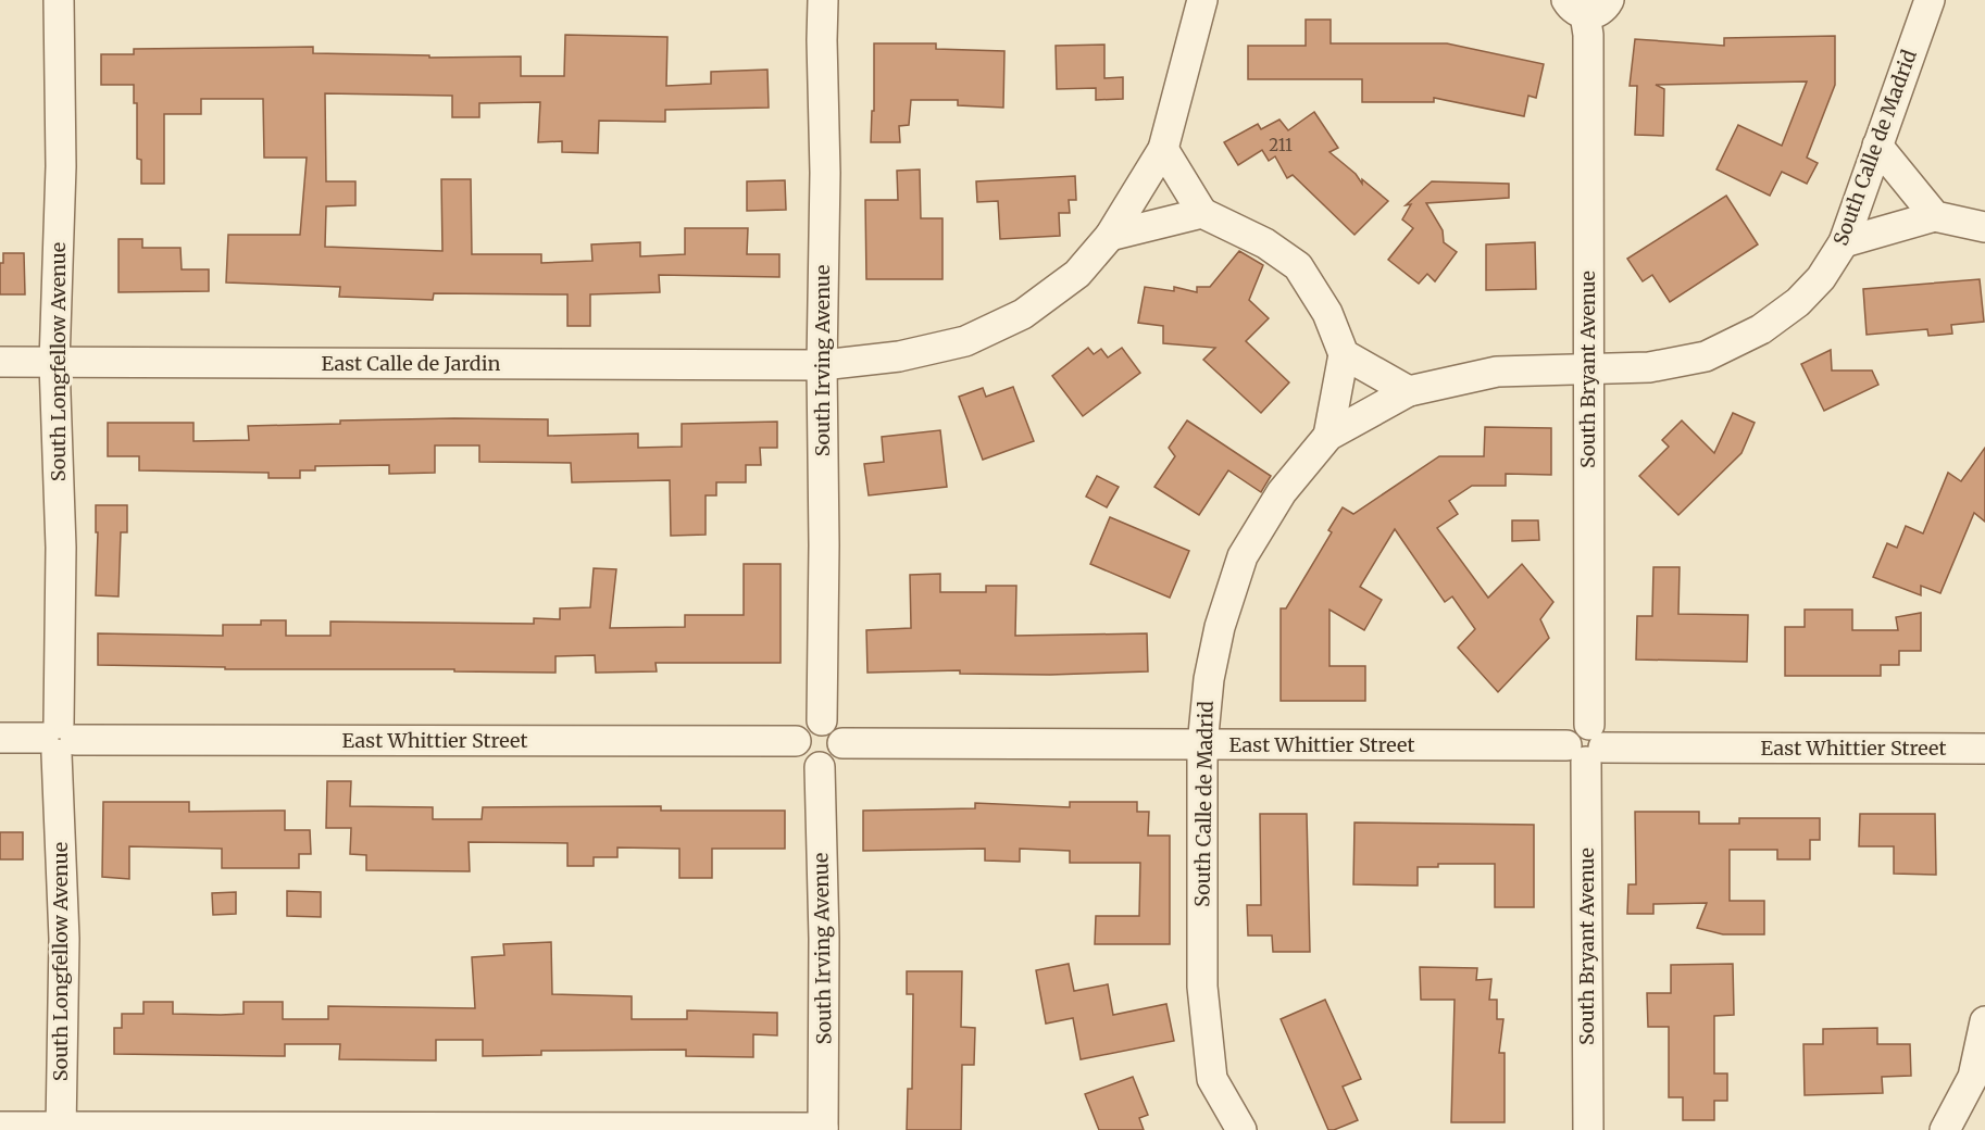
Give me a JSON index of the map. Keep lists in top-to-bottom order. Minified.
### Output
{"streets":{"street":["South Calle de Madrid","South Irving Avenue","South Longfellow Avenue","East Calle de Jardin","South Bryant Avenue","East Whittier Street"]},"crossings":[["South Calle de Madrid","South Bryant Avenue"],["South Calle de Madrid","East Whittier Street"],["South Irving Avenue","East Calle de Jardin"],["South Irving Avenue","East Whittier Street"],["South Longfellow Avenue","East Calle de Jardin"],["South Longfellow Avenue","East Whittier Street"],["South Bryant Avenue","East Whittier Street"]],"house_numbers":["211"]}
